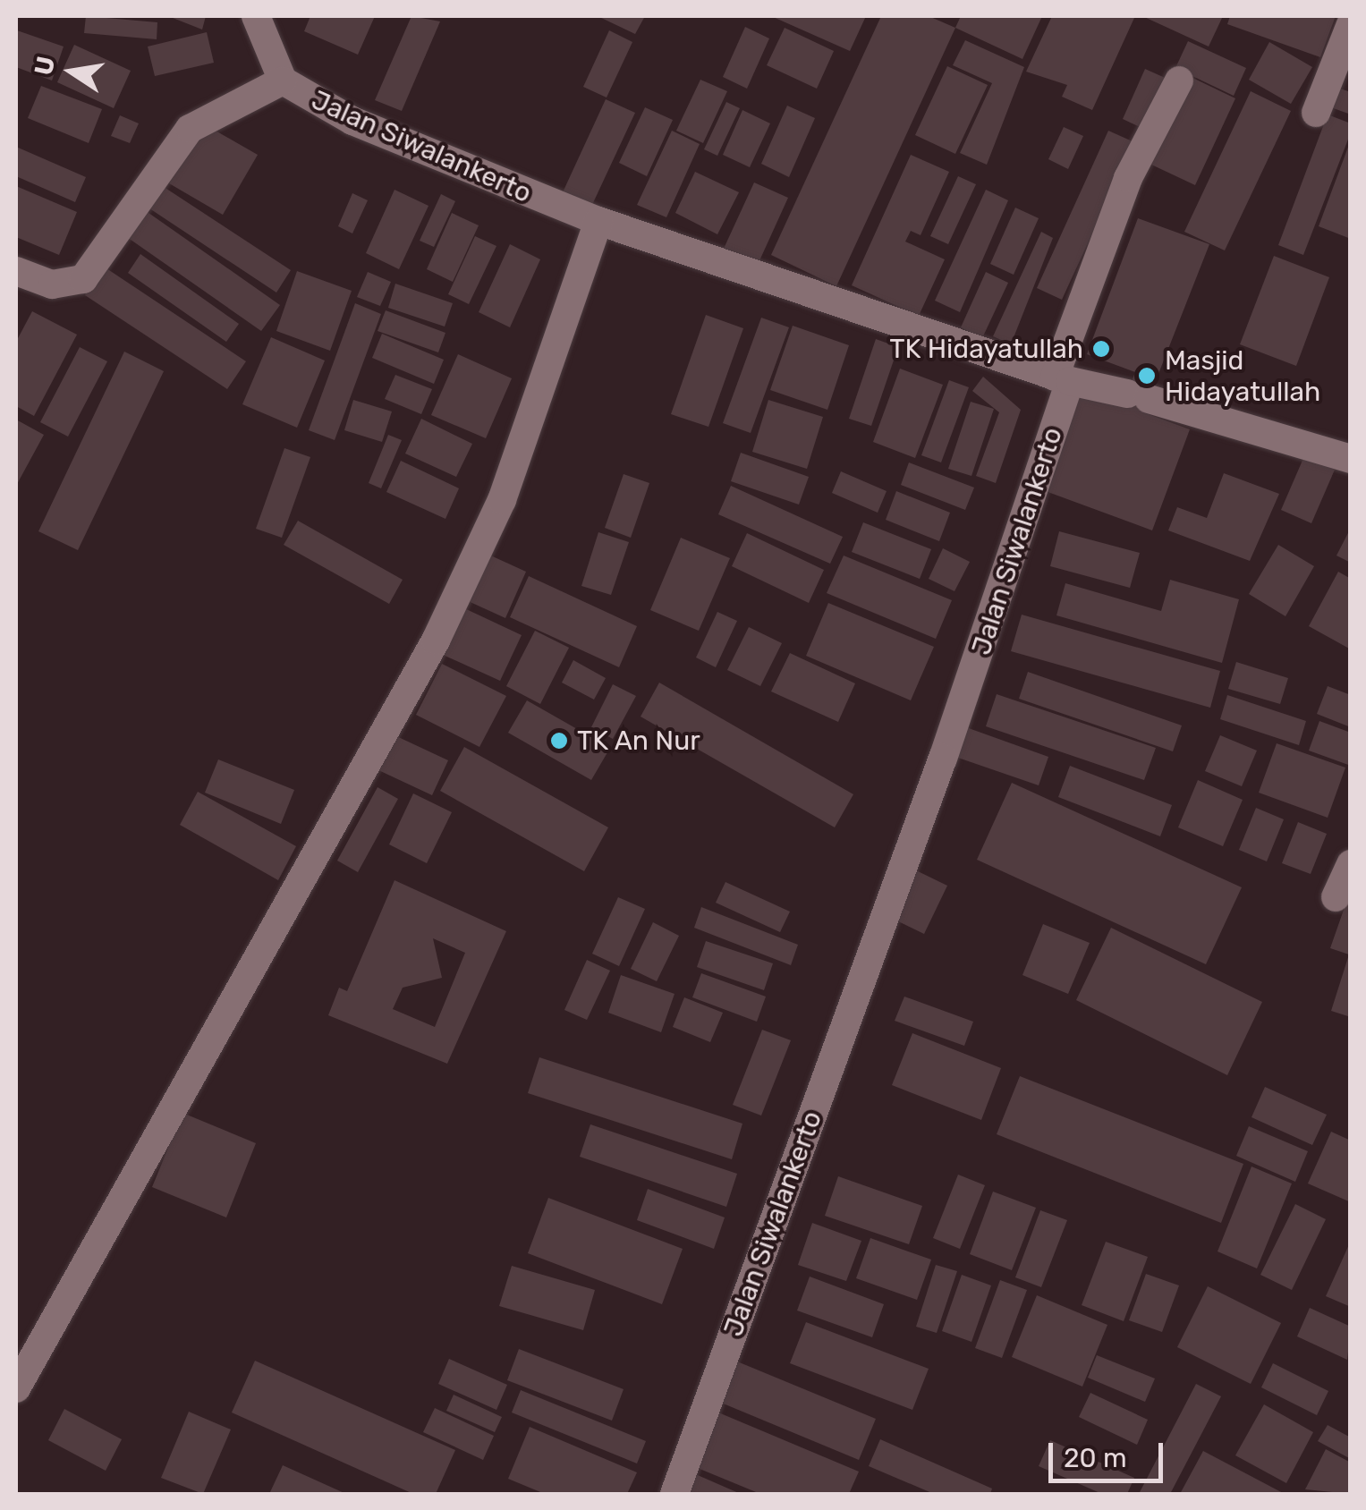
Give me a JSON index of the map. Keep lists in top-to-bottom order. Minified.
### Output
{"streets":{"street":["Jalan Siwalankerto"]},"places":["TK Hidayatullah","Masjid Hidayatullah","TK An Nur"],"scale_bar":"20 m","north":"left"}
